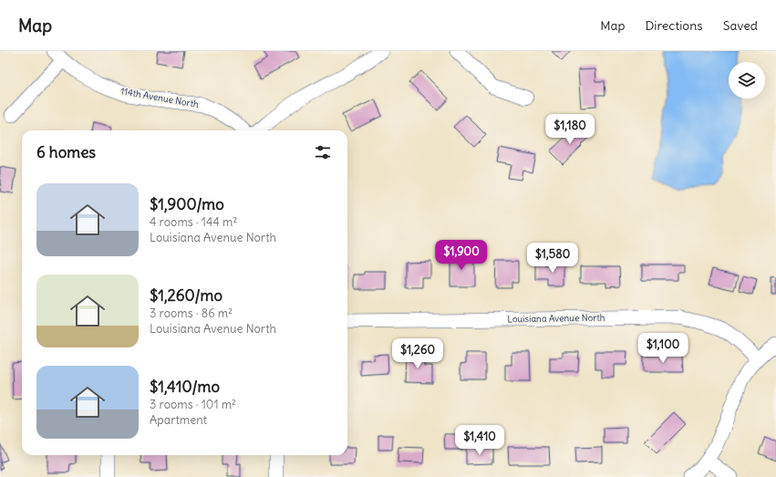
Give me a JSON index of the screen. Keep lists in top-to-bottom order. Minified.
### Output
{"streets":{"street":["114th Avenue North","Louisiana Avenue North"]},"page":{"header":"Map","nav":["Map","Directions","Saved"],"price":["$1,180","$1,900","$1,580","$1,100","$1,260","$1,410"],"heading":"6 homes","list":[{"name":"$1,900/mo","note":"4 rooms · 144 m² · Louisiana Avenue North"},{"name":"$1,260/mo","note":"3 rooms · 86 m² · Louisiana Avenue North"},{"name":"$1,410/mo","note":"3 rooms · 101 m² · Apartment"}]}}
